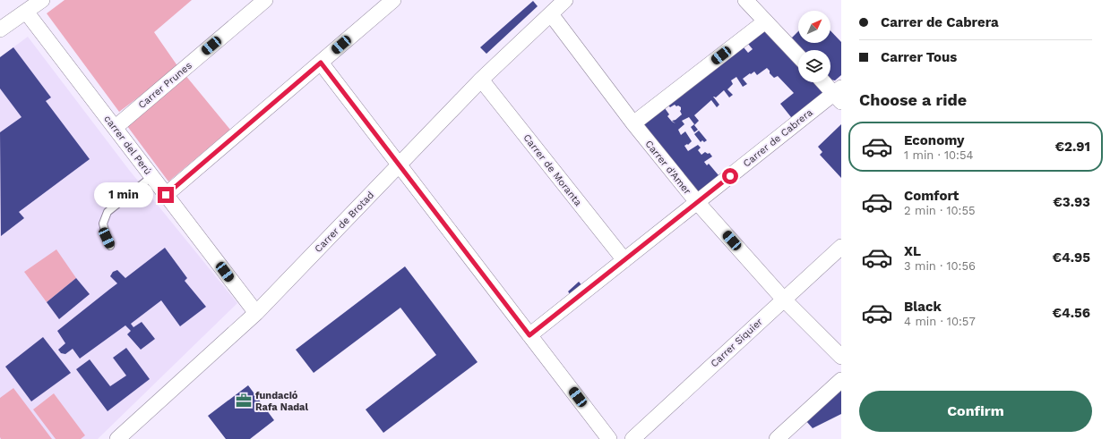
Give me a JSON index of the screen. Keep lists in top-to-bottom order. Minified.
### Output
{"streets":{"street":["Carrer Prunes","Carrer de Cabrera","carrer del Perú","Carrer d'Amer","Carrer de Moranta","Carrer de Brotad","Carrer Siquier"]},"crossings":[["Carrer Prunes","carrer del Perú"],["Carrer de Cabrera","Carrer d'Amer"],["Carrer de Cabrera","Carrer de Moranta"],["carrer del Perú","Carrer de Brotad"],["Carrer d'Amer","Carrer de Brotad"],["Carrer d'Amer","Carrer Siquier"],["Carrer de Moranta","Carrer de Brotad"]],"places":{"office":["fundació Rafa Nadal"]},"north":"top right","page":{"banner":["Carrer de Cabrera","Carrer Tous"],"heading":"Choose a ride","list":[{"name":"Economy","note":"1 min · 10:54","value":"€2.91"},{"name":"Comfort","note":"2 min · 10:55","value":"€3.93"},{"name":"XL","note":"3 min · 10:56","value":"€4.95"},{"name":"Black","note":"4 min · 10:57","value":"€4.56"}],"bubble":"1 min","buttons":"Confirm"}}
